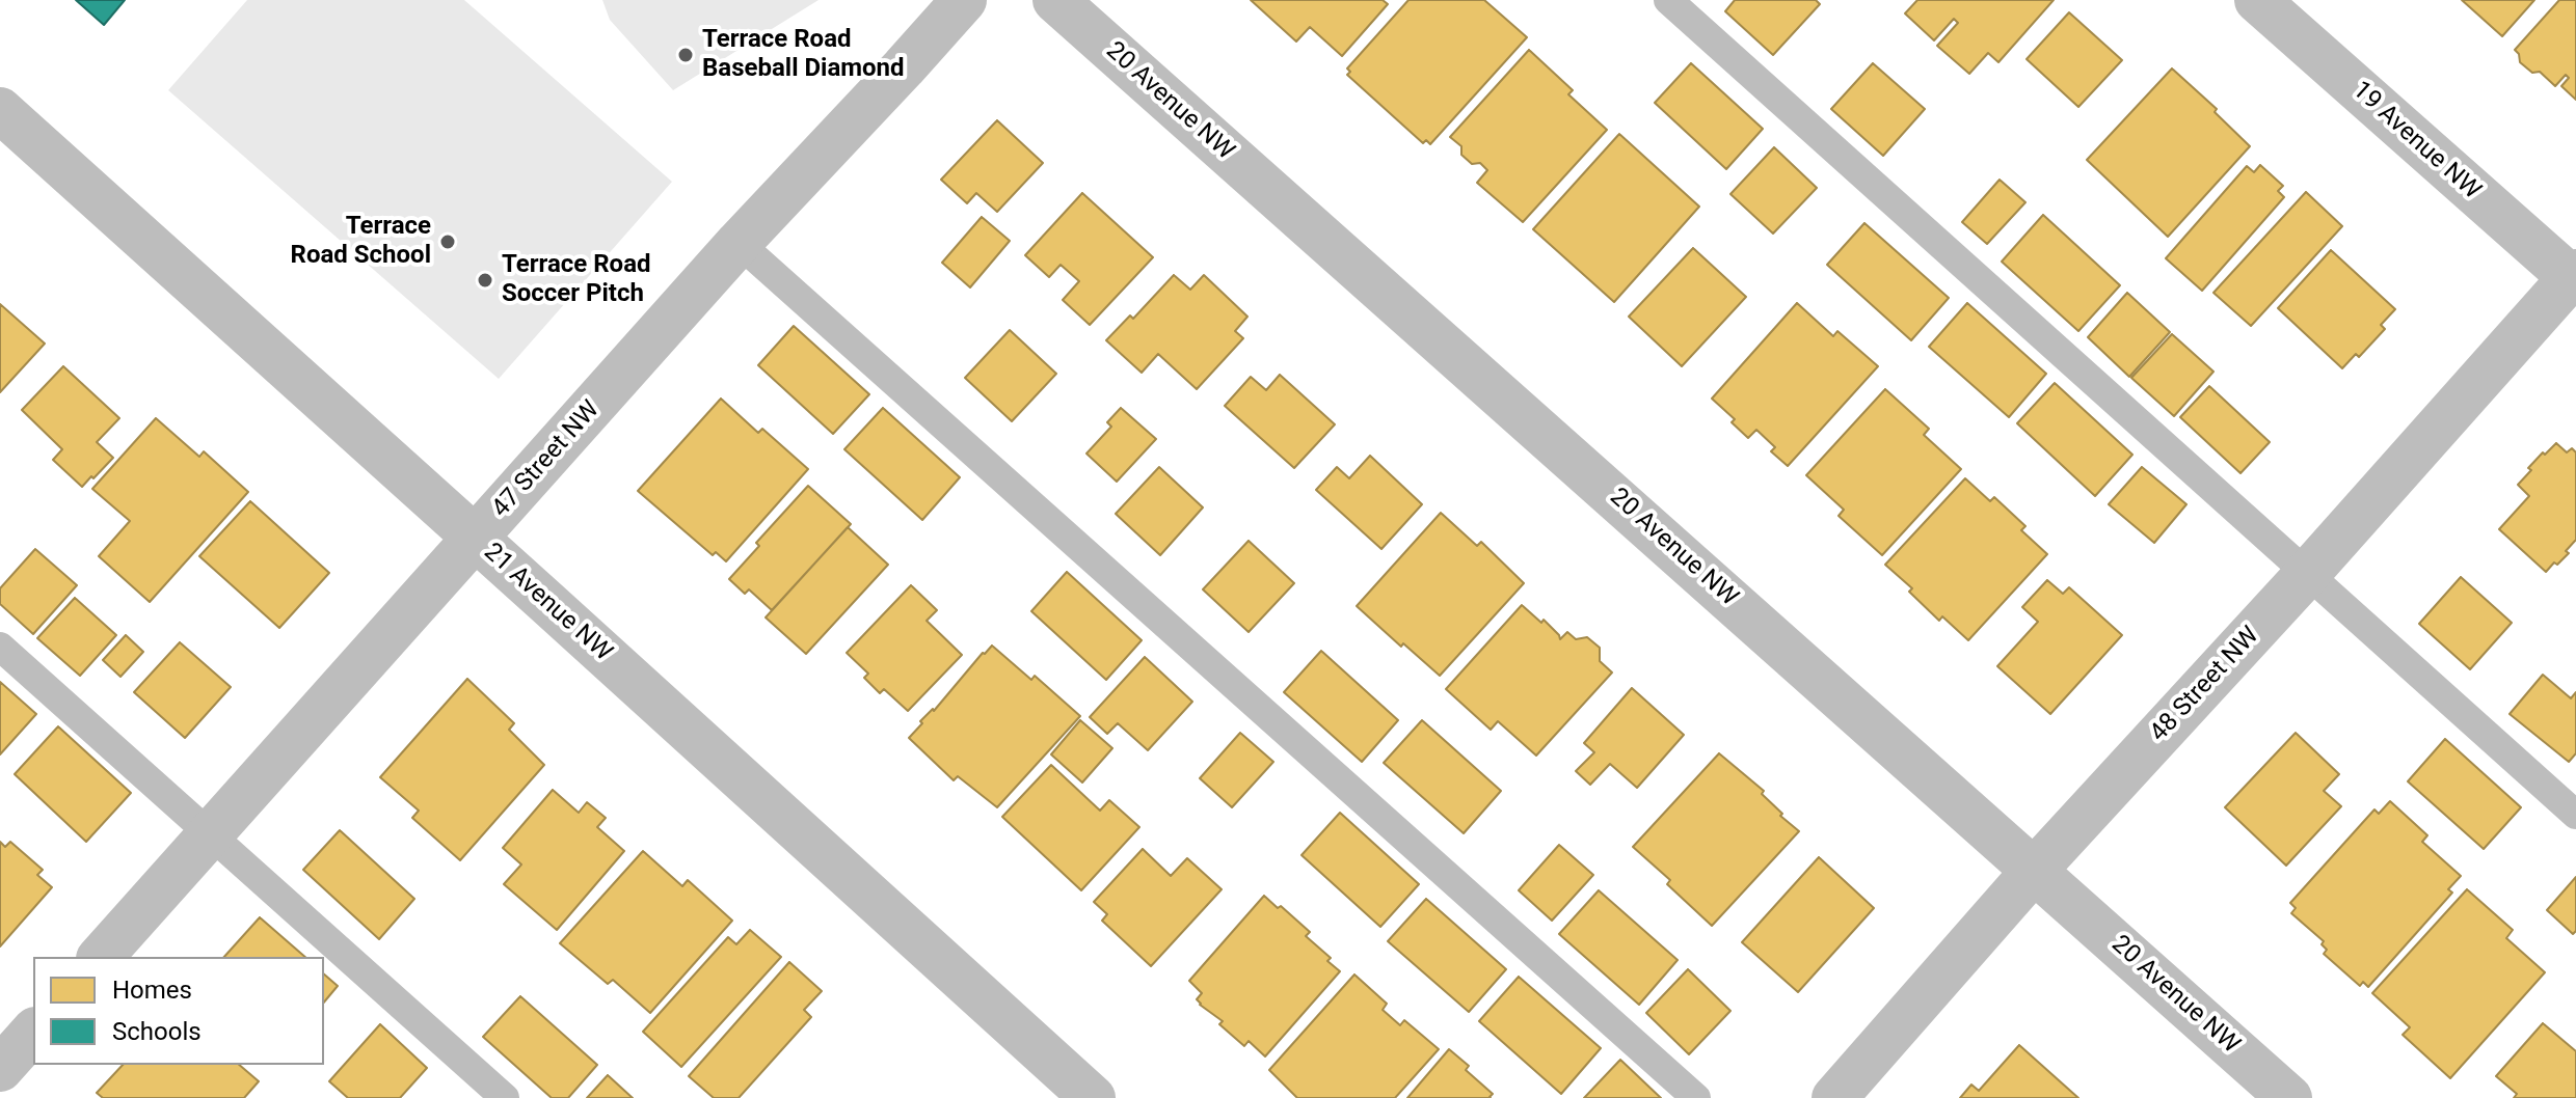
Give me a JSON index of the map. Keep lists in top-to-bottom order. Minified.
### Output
{"streets":{"street":["20 Avenue NW","19 Avenue NW","47 Street NW","21 Avenue NW","48 Street NW"]},"crossings":[["20 Avenue NW","48 Street NW"],["19 Avenue NW","48 Street NW"],["47 Street NW","21 Avenue NW"]],"places":["Terrace Road Baseball Diamond","Terrace Road School","Terrace Road Soccer Pitch"],"legend":["Homes","Schools"]}
